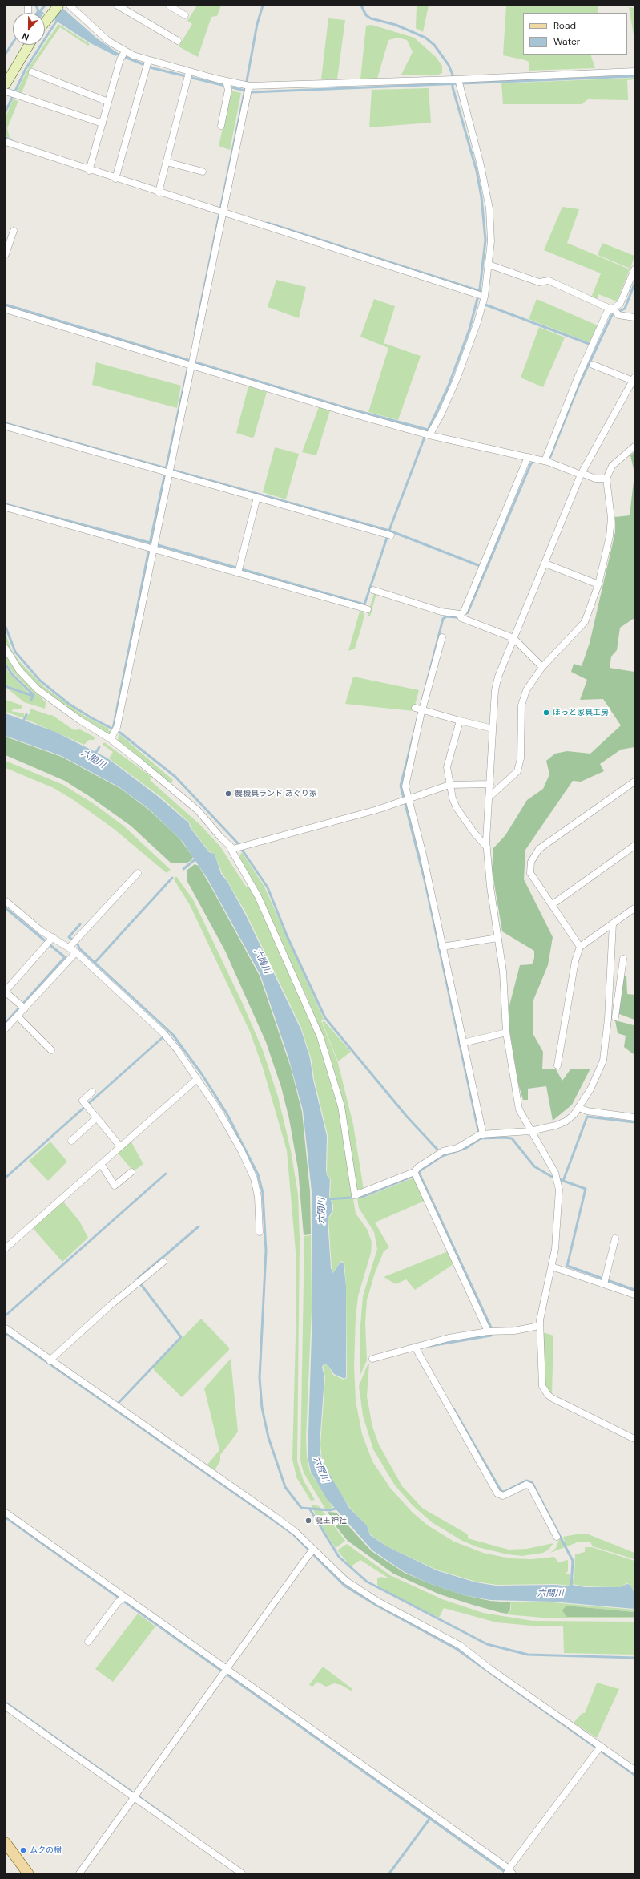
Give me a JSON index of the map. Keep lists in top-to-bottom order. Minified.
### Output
{"water":["六間川"],"places":["ほっと家具工房","農機具ランド あぐり家","龍王神社","ムクの樹"],"legend":["Road","Water"],"north":"bottom"}
